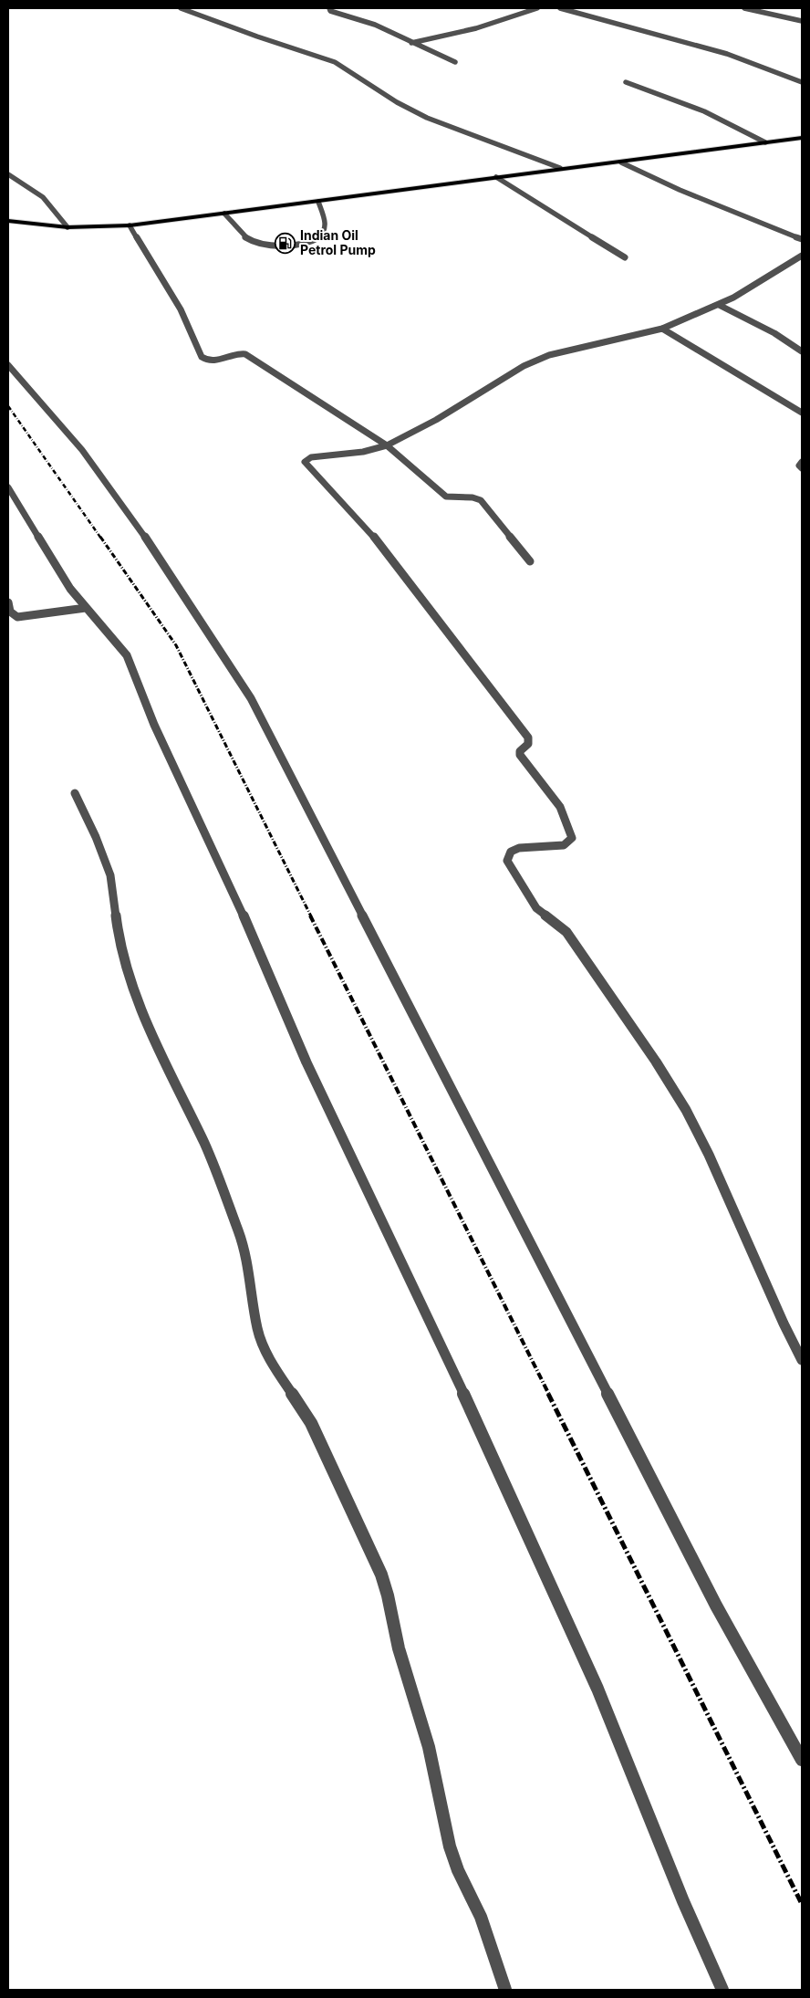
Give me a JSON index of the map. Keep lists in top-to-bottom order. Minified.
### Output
{"places":{"fuel station":["Indian Oil Petrol Pump"]}}
